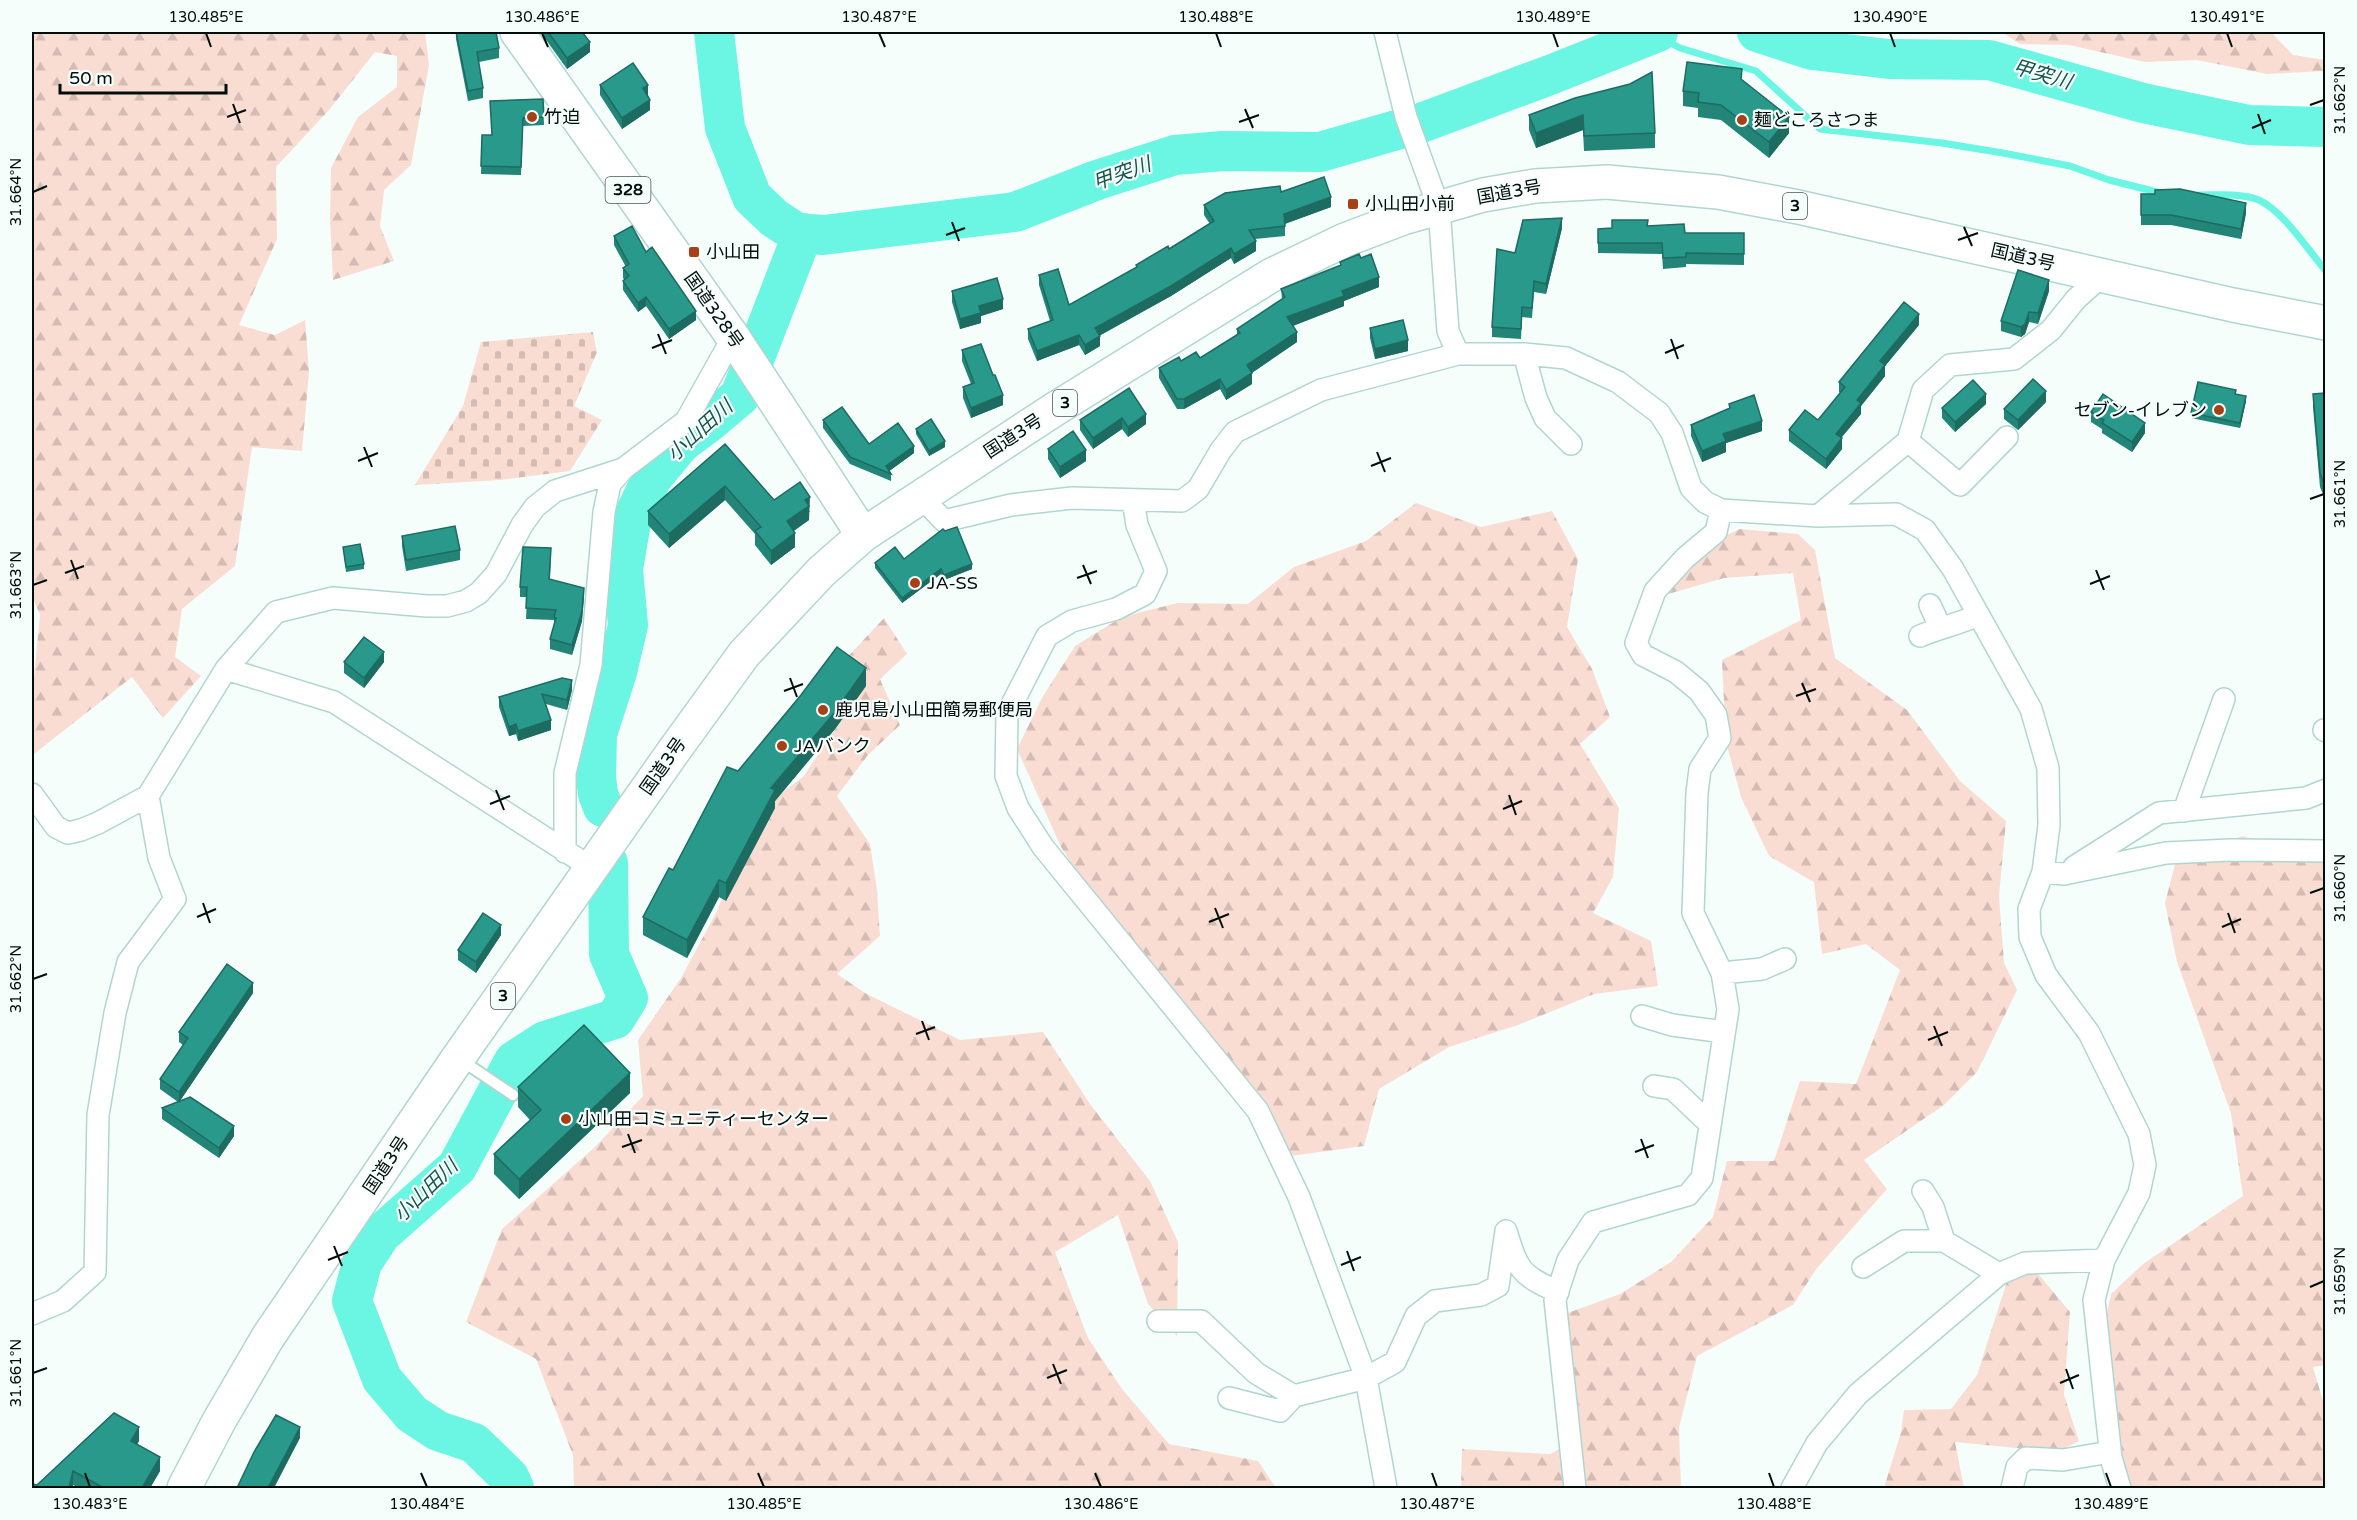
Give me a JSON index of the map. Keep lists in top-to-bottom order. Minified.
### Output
{"streets":{"highway":["328","国道3号","3","国道328号"]},"crossings":[["国道3号","国道328号"]],"water":["甲突川","小山田川"],"places":{"other":["竹迫","麺どころさつま","セブン-イレブン","JA-SS","鹿児島小山田簡易郵便局","JAバンク","小山田コミュニティーセンター"],"transit":["小山田小前","小山田"]},"scale_bar":"50 m","coordinates":["130.485°E","130.486°E","130.487°E","130.488°E","130.489°E","130.490°E","130.491°E","31.662°N","31.664°N","31.661°N","31.663°N","31.660°N","31.659°N","130.483°E","130.484°E"]}
